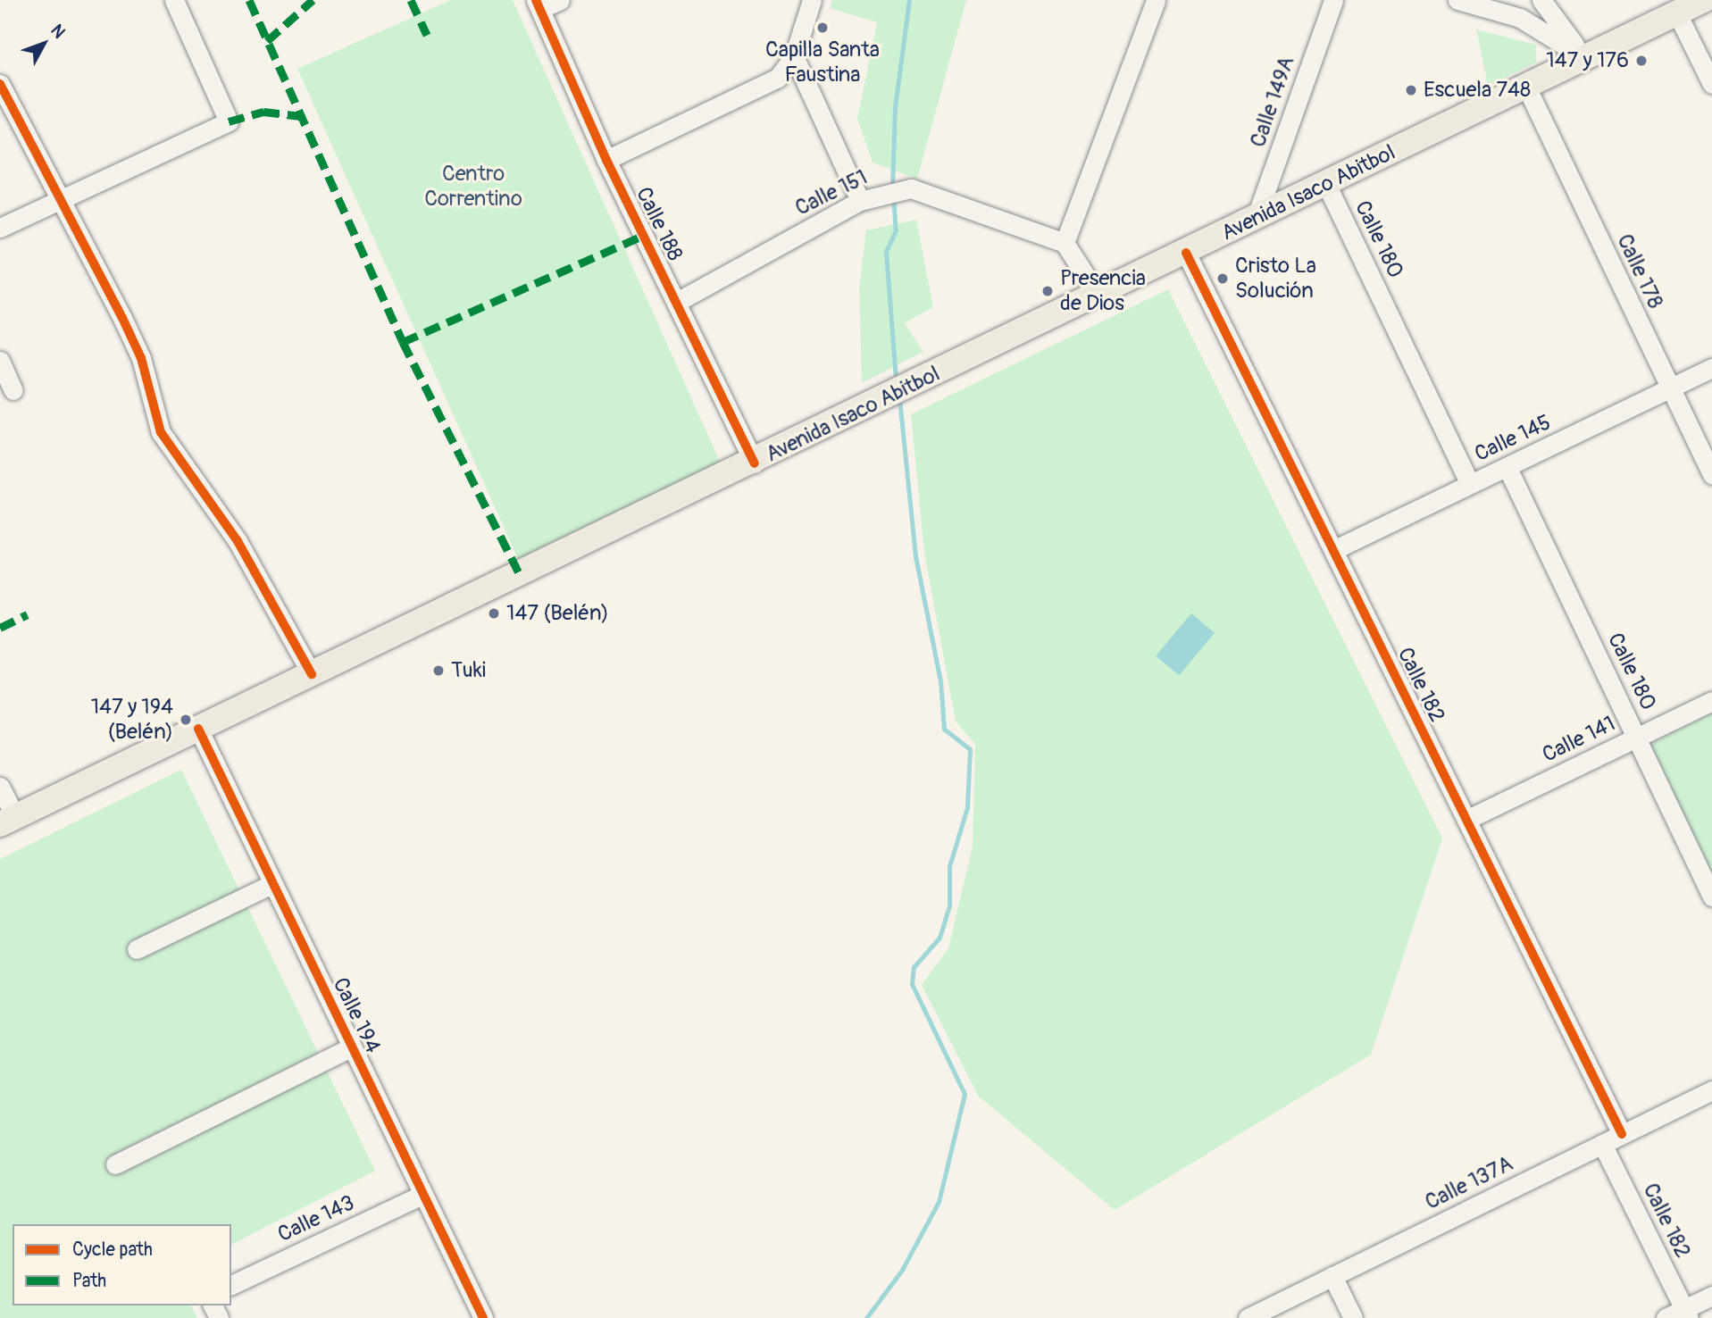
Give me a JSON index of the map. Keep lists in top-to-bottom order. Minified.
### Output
{"streets":{"main road":["Avenida Isaco Abitbol"],"street":["Calle 149A","Calle 151","Calle 188","Calle 180","Calle 178","Calle 145","Calle 182","Calle 141","Calle 194","Calle 137A","Calle 143"]},"crossings":[["Calle 149A","Avenida Isaco Abitbol"],["Calle 151","Calle 188"],["Avenida Isaco Abitbol","Calle 188"],["Avenida Isaco Abitbol","Calle 180"],["Avenida Isaco Abitbol","Calle 178"],["Avenida Isaco Abitbol","Calle 182"],["Avenida Isaco Abitbol","Calle 194"],["Calle 180","Calle 145"],["Calle 180","Calle 141"],["Calle 178","Calle 145"],["Calle 145","Calle 182"],["Calle 182","Calle 141"],["Calle 182","Calle 137A"],["Calle 194","Calle 143"]],"parks":["Centro Correntino"],"places":["Capilla Santa Faustina","147 y 176","Escuela 748","Cristo La Solución","Presencia de Dios","147 (Belén)","Tuki","147 y 194 (Belén)"],"legend":["Cycle path","Path"],"north":"top right"}
